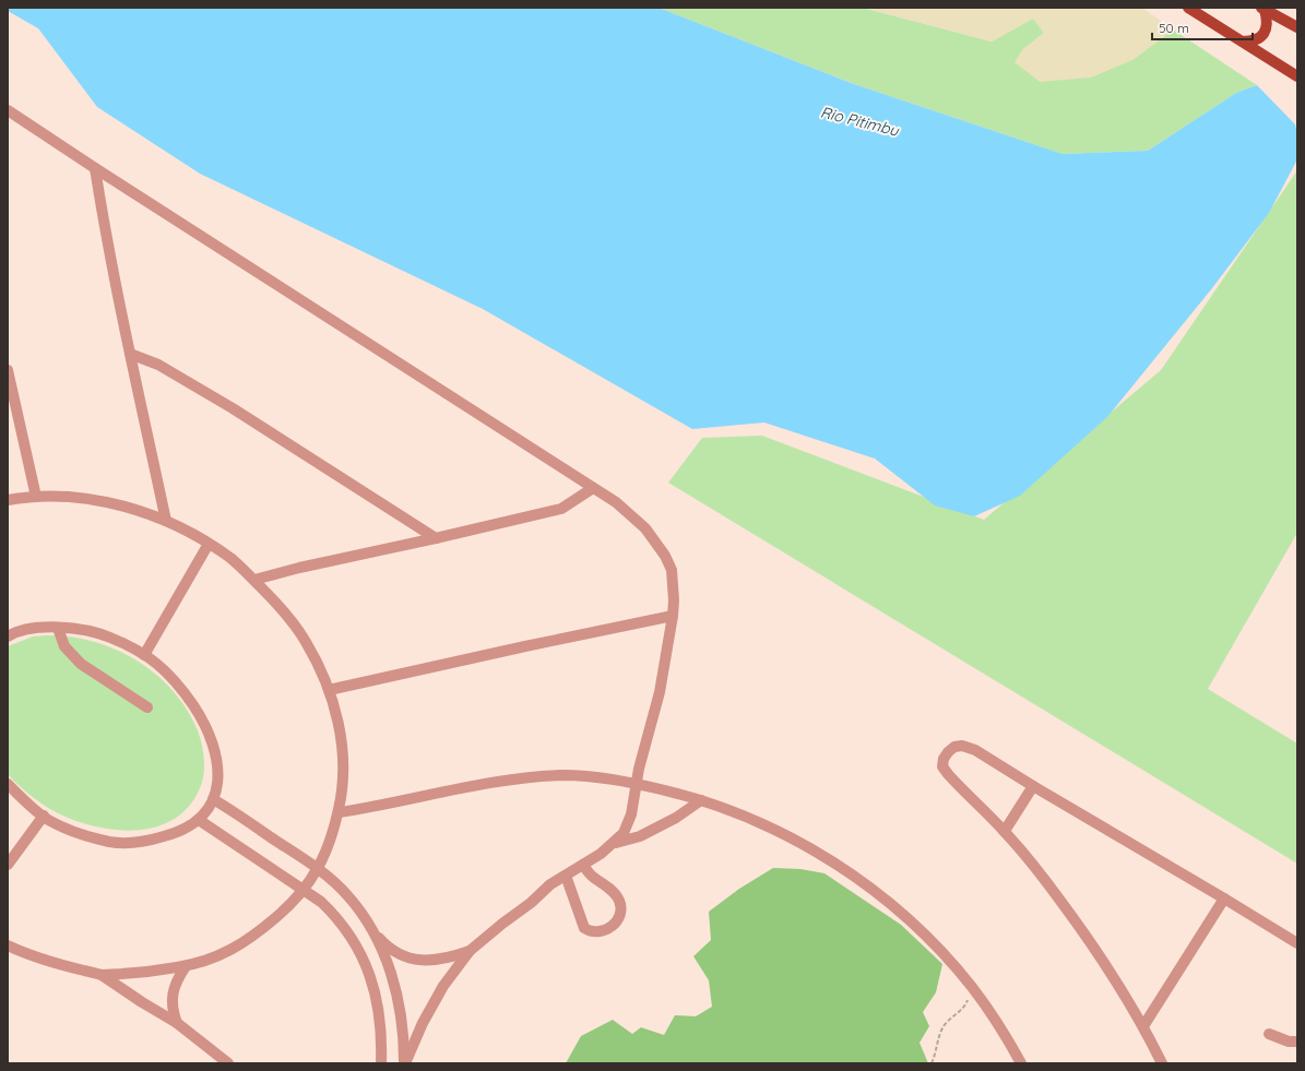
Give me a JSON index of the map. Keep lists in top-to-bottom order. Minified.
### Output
{"water":["Rio Pitimbu"],"scale_bar":"50 m"}
